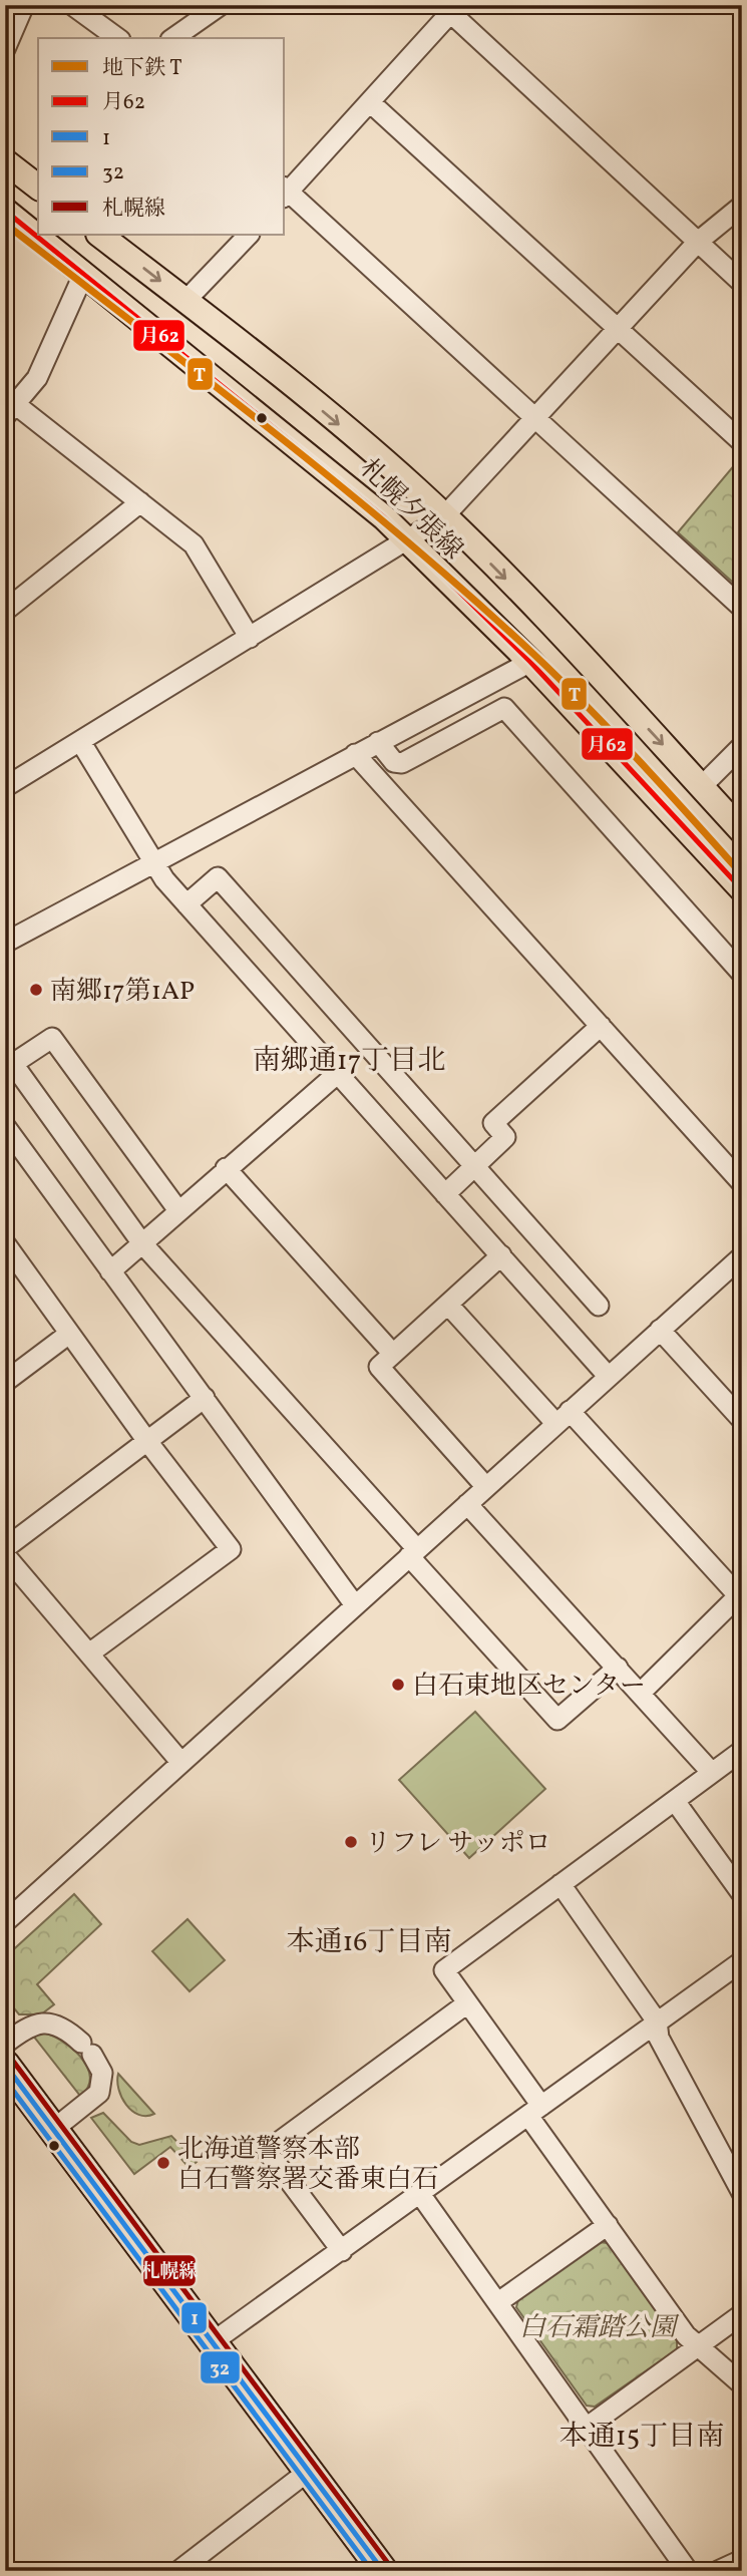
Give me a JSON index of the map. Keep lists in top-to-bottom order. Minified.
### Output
{"streets":{"main road":["札幌夕張線"]},"districts":["南郷通17丁目北","本通16丁目南","本通15丁目南"],"parks":["白石霜踏公園"],"places":["南郷17第1AP","白石東地区センター","リフレ サッポロ","北海道警察本部 白石警察署交番東白石"],"lines":["transit line 月62","metro line T","transit line 札幌線","transit line 1","transit line 32"],"legend":["地下鉄 T","月62","1","32","札幌線"]}
